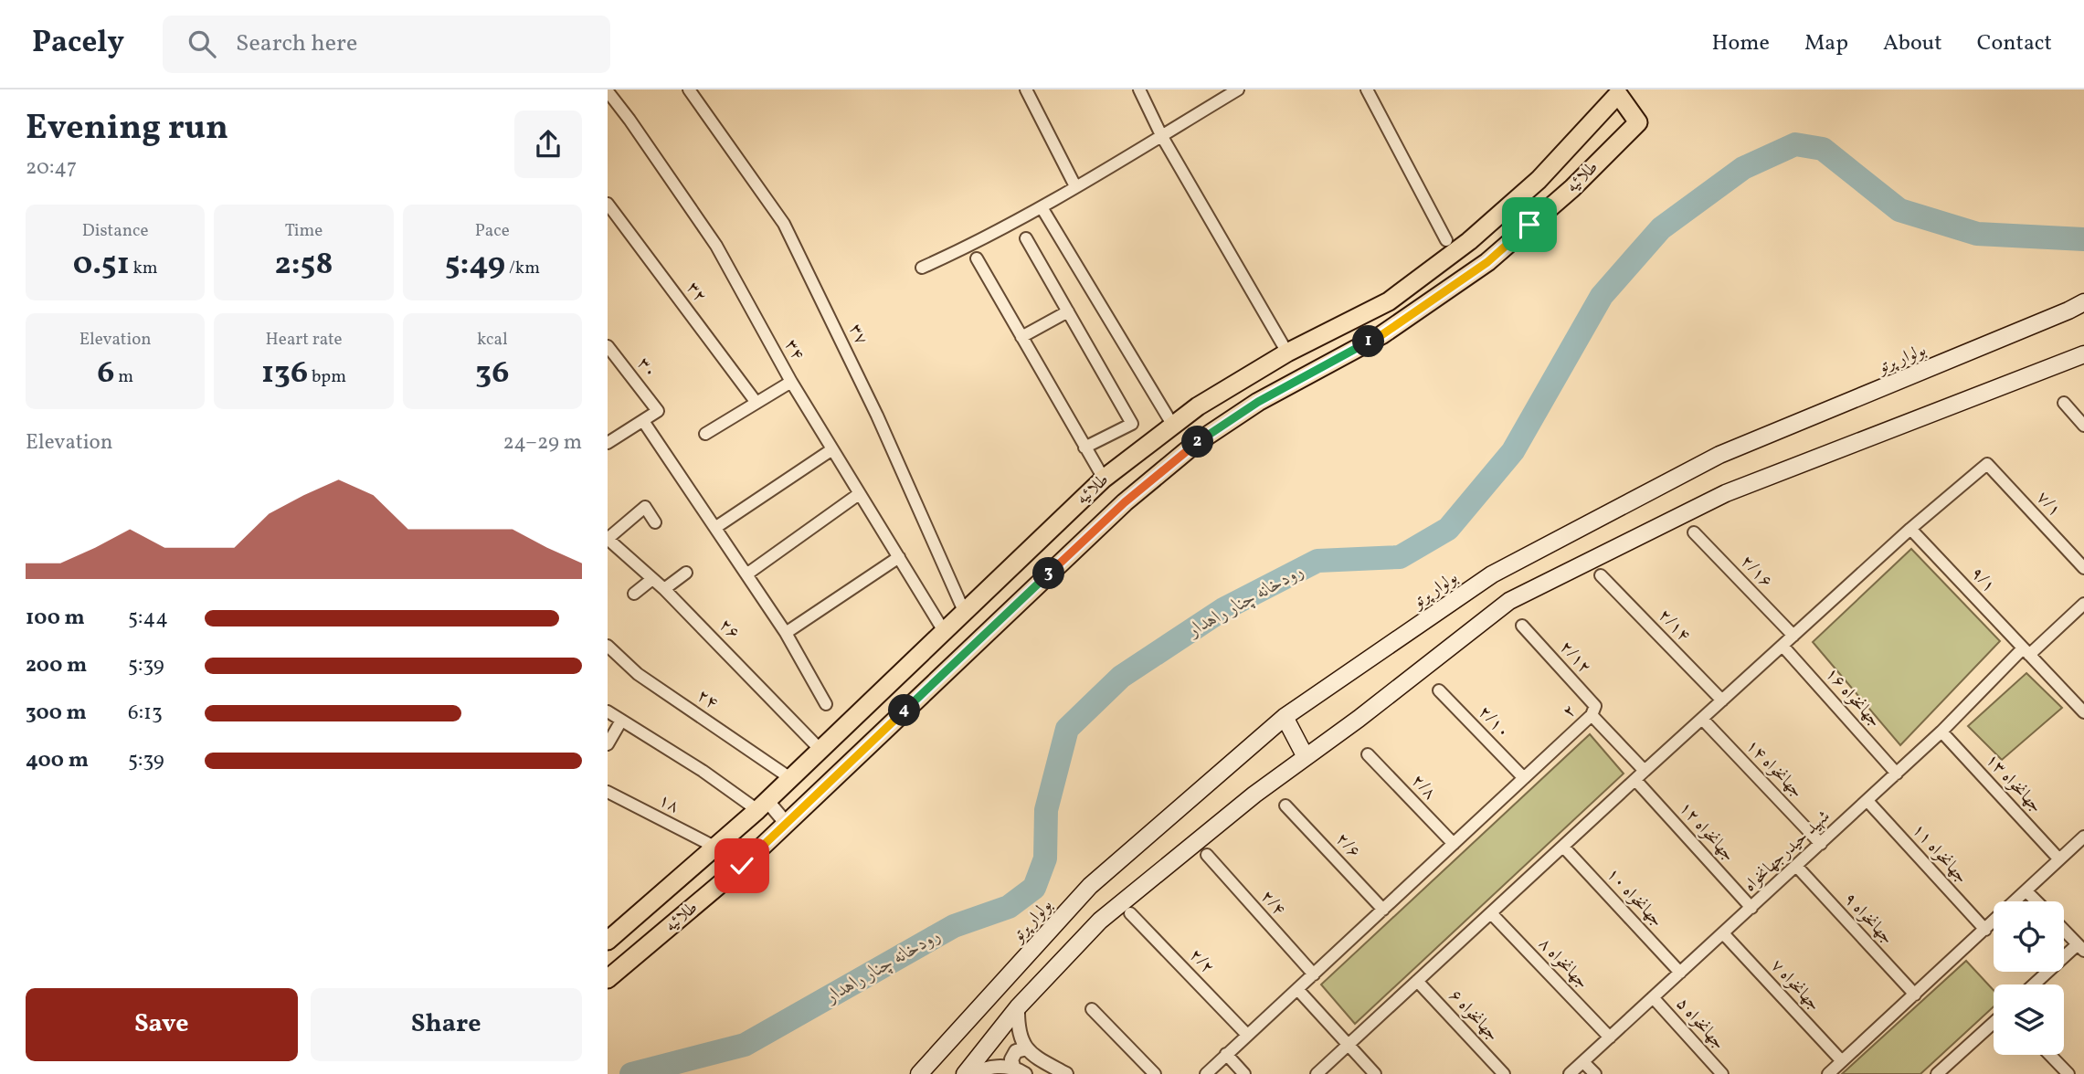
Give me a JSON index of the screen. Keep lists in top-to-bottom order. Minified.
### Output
{"streets":{"main road":["طلائیه","بولوار پرتو"],"street":["۳۲","۳۷","۳۴","۳۰","۷/۱","۲/۱۶","۹/۱","۲/۱۴","۲۶","۲/۱۲","جهانخواه ۱۶","۲۴","۲","۲/۱۰","جهانخواه ۱۴","جهانخواه ۱۳","۲/۸","۱۸","جهانخواه ۱۲","۲/۶","شهید حیدرجهانخواه","جهانخواه ۱۱","جهانخواه ۱۰","۲/۴","جهانخواه ۹","۲/۲","جهانخواه ۸","جهانخواه ۷","جهانخواه ۶","جهانخواه ۵"]},"crossings":[["طلائیه","۳۷"],["طلائیه","۳۴"],["طلائیه","۲۶"],["طلائیه","۲۴"],["طلائیه","۱۸"],["۷/۱","۹/۱"],["۹/۱","شهید حیدرجهانخواه"],["۲/۱۲","۲"],["جهانخواه ۱۶","شهید حیدرجهانخواه"],["۲","۲/۱۰"],["۲","۲/۸"],["۲","جهانخواه ۱۲"],["۲","۲/۶"],["۲","۲/۴"],["۲","۲/۲"],["جهانخواه ۱۴","شهید حیدرجهانخواه"],["جهانخواه ۱۳","شهید حیدرجهانخواه"],["جهانخواه ۱۲","شهید حیدرجهانخواه"],["شهید حیدرجهانخواه","جهانخواه ۱۱"],["شهید حیدرجهانخواه","جهانخواه ۱۰"],["شهید حیدرجهانخواه","جهانخواه ۹"],["شهید حیدرجهانخواه","جهانخواه ۸"],["شهید حیدرجهانخواه","جهانخواه ۷"],["شهید حیدرجهانخواه","جهانخواه ۵"]],"water":["رودخانه چنار راهدار"],"page":{"header":"Pacely","search":"Search here","nav":["Home","Map","About","Contact"],"heading":["Evening run","20:47"],"stats":[["Distance","0.51 km"],["Time","2:58"],["Pace","5:49 /km"],["Elevation","6 m"],["Heart rate","136 bpm"],["kcal","36"]],"pins":["1","2","3","4"],"chart":["Elevation","24–29 m"],"list":[{"name":"100 m","note":"5:44"},{"name":"200 m","note":"5:39"},{"name":"300 m","note":"6:13"},{"name":"400 m","note":"5:39"}],"buttons":["Save","Share"]}}
